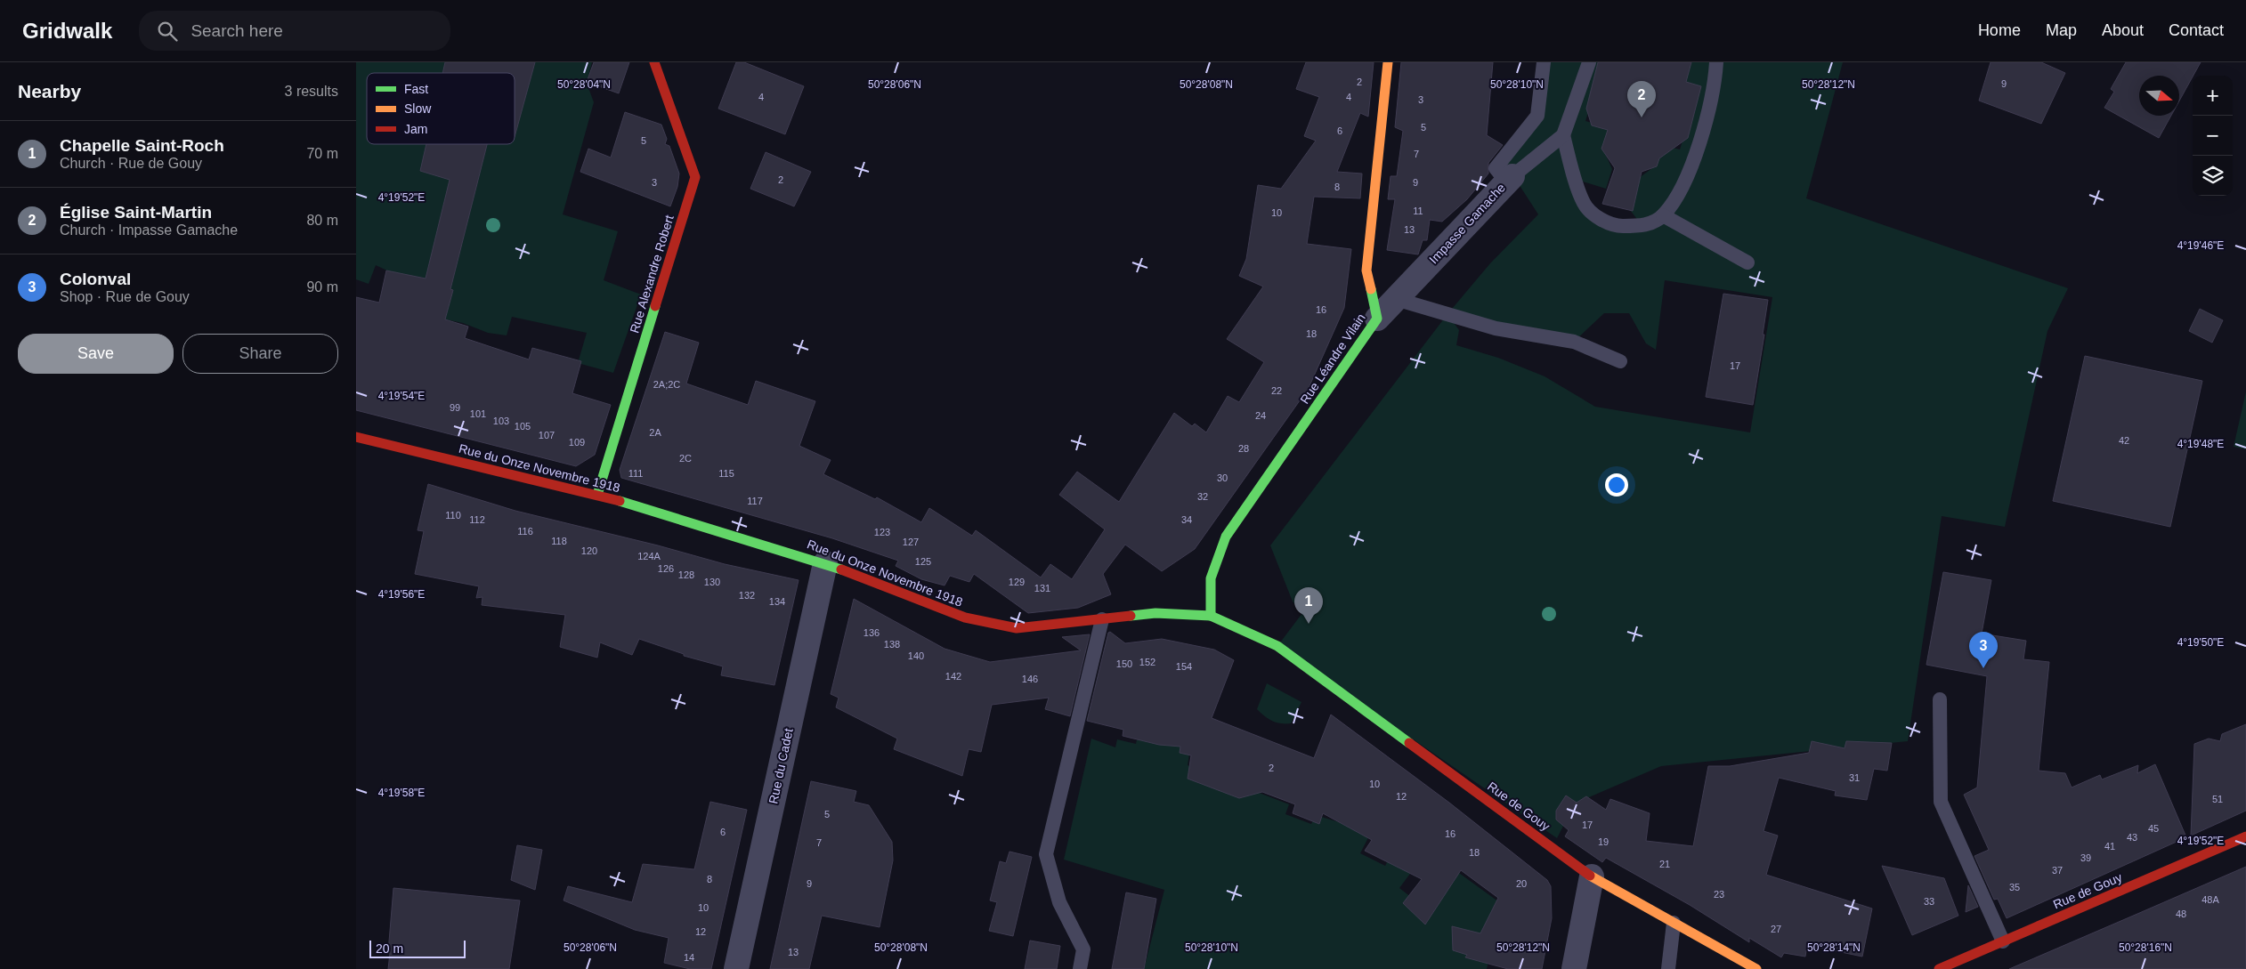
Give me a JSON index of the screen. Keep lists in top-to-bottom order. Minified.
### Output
{"streets":{"street":["Impasse Gamache","Rue Alexandre Robert","Rue Léandre Vilain","Rue du Onze Novembre 1918","Rue du Cadet","Rue de Gouy"]},"crossings":[["Impasse Gamache","Rue Léandre Vilain"],["Rue Alexandre Robert","Rue du Onze Novembre 1918"],["Rue Léandre Vilain","Rue du Onze Novembre 1918"],["Rue du Onze Novembre 1918","Rue du Cadet"],["Rue du Onze Novembre 1918","Rue de Gouy"]],"house_numbers":["2","9","4","4","3","5","6","5","7","2","3","9","8","11","10","13","16","18","17","2A;2C","22","99","101","24","103","105","2A","107","42","109","28","2C","111","115","30","32","117","110","112","34","116","123","118","127","120","124A","125","126","128","130","129","131","132","134","136","138","140","152","150","154","142","146","2","31","10","12","51","5","17","45","6","16","43","19","7","41","18","39","21","37","8","9","20","35","23","48A","33","10","48","27","12","13","14"],"legend":["Fast","Slow","Jam"],"scale_bar":"20 m","north":"right","page":{"header":"Gridwalk","search":"Search here","nav":["Home","Map","About","Contact"],"heading":["Nearby","3 results"],"map_buttons":["+","−"],"pins":["2","1","3"],"list":[{"mark":"1","name":"Chapelle Saint-Roch","note":"Church · Rue de Gouy","value":"70 m"},{"mark":"2","name":"Église Saint-Martin","note":"Church · Impasse Gamache","value":"80 m"},{"mark":"3","name":"Colonval","note":"Shop · Rue de Gouy","value":"90 m"}],"buttons":["Save","Share"],"scale":"20 m"},"coordinates":["50°28'04\"N","50°28'06\"N","50°28'08\"N","50°28'10\"N","50°28'12\"N","4°19'52\"E","4°19'46\"E","4°19'54\"E","4°19'48\"E","4°19'56\"E","4°19'50\"E","4°19'58\"E","50°28'14\"N","50°28'16\"N"]}
